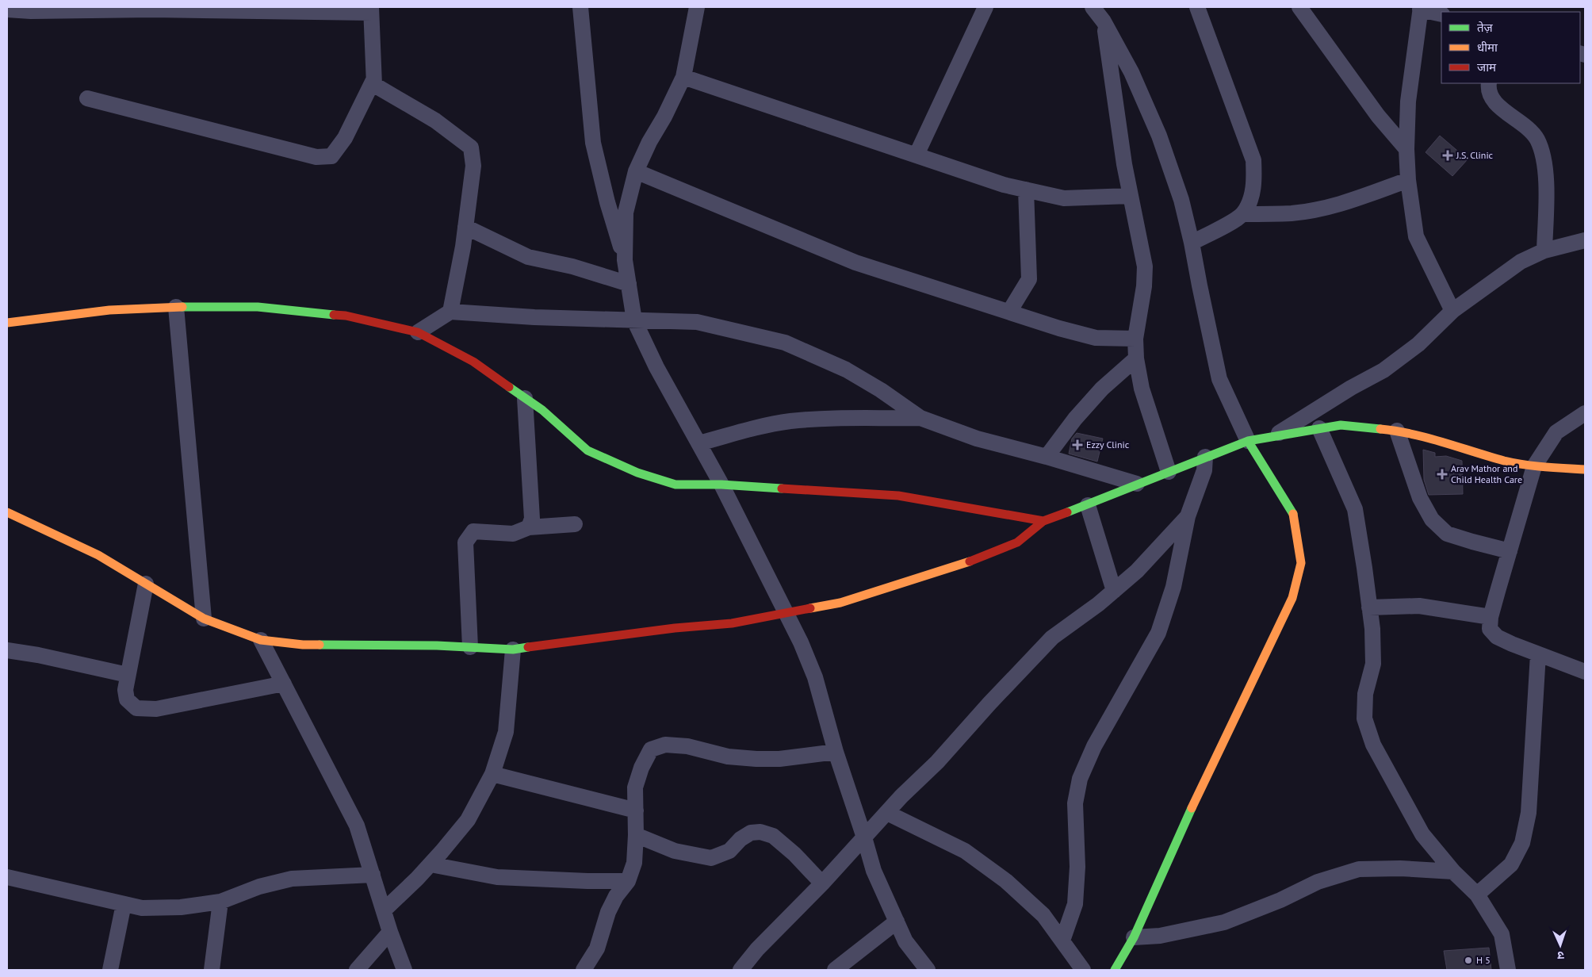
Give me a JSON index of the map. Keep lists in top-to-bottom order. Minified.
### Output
{"places":{"health":["J.S. Clinic","Ezzy Clinic","Arav Mathor and Child Health Care"],"other":["H 5"]},"legend":["तेज़","धीमा","जाम"],"north":"bottom"}
